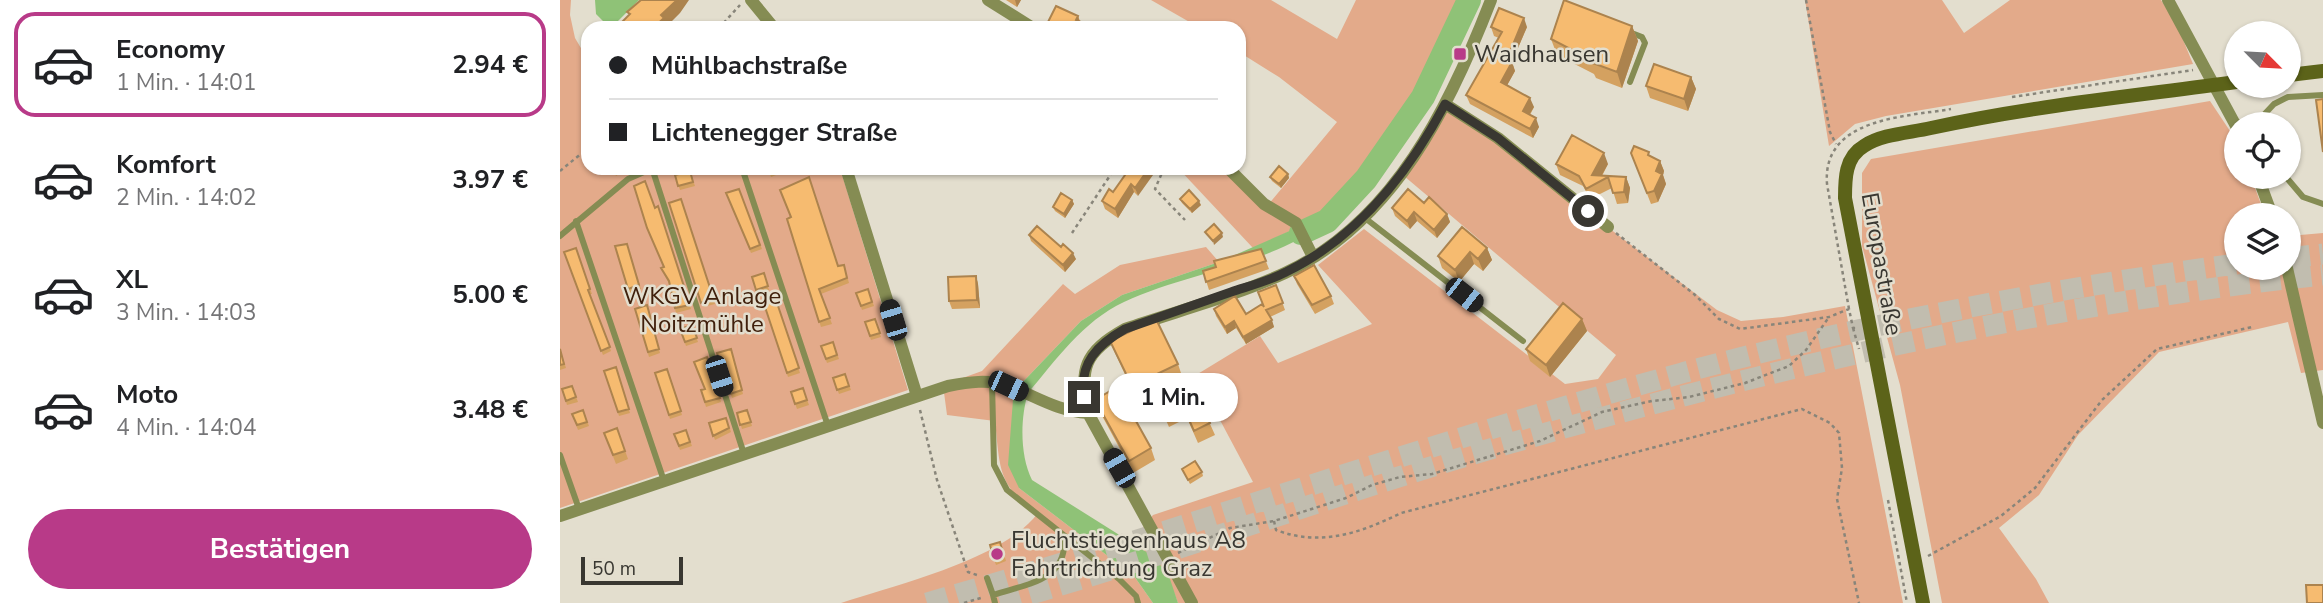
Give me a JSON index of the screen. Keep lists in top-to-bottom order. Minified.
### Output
{"streets":{"street":["Europastraße"]},"parks":["WKGV Anlage Noitzmühle"],"places":{"transit":["Waidhausen"],"other":["Fluchtstiegenhaus A8 Fahrtrichtung Graz"]},"scale_bar":"50 m","north":"bottom right","page":{"list":[{"name":"Economy","note":"1 Min. · 14:01","value":"2.94 €"},{"name":"Komfort","note":"2 Min. · 14:02","value":"3.97 €"},{"name":"XL","note":"3 Min. · 14:03","value":"5.00 €"},{"name":"Moto","note":"4 Min. · 14:04","value":"3.48 €"}],"banner":["Mühlbachstraße","Lichtenegger Straße"],"bubble":"1 Min.","buttons":"Bestätigen","scale":"50 m"}}
